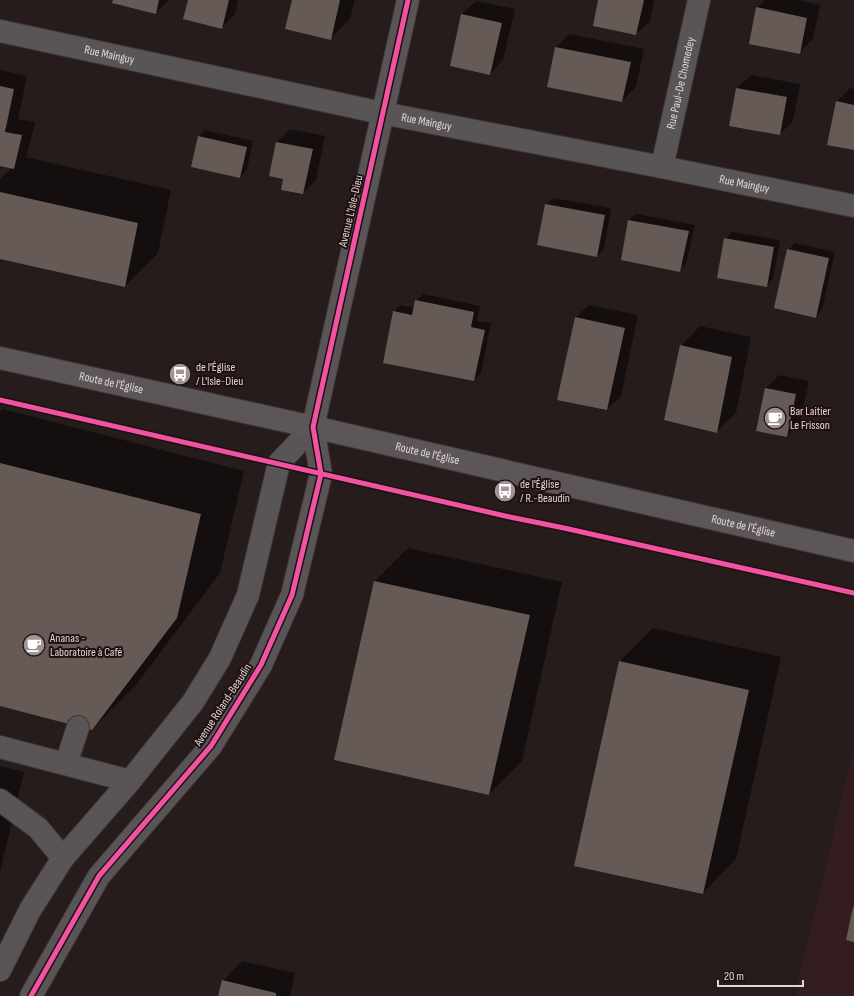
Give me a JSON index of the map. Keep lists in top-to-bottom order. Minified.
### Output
{"streets":{"main road":["Route de l'Église"],"street":["Rue Mainguy","Rue Paul-De Chomedey","Avenue L'Isle-Dieu","Avenue Roland-Beaudin"]},"crossings":[["Rue Mainguy","Rue Paul-De Chomedey"],["Rue Mainguy","Avenue L'Isle-Dieu"],["Avenue L'Isle-Dieu","Route de l'Église"],["Avenue L'Isle-Dieu","Avenue Roland-Beaudin"],["Route de l'Église","Avenue Roland-Beaudin"]],"places":{"bus stop":["de l'Église / L'Isle-Dieu","de l'Église / R.-Beaudin"],"cafe":["Bar Laitier Le Frisson","Ananas - Laboratoire à Café"]},"scale_bar":"20 m"}
